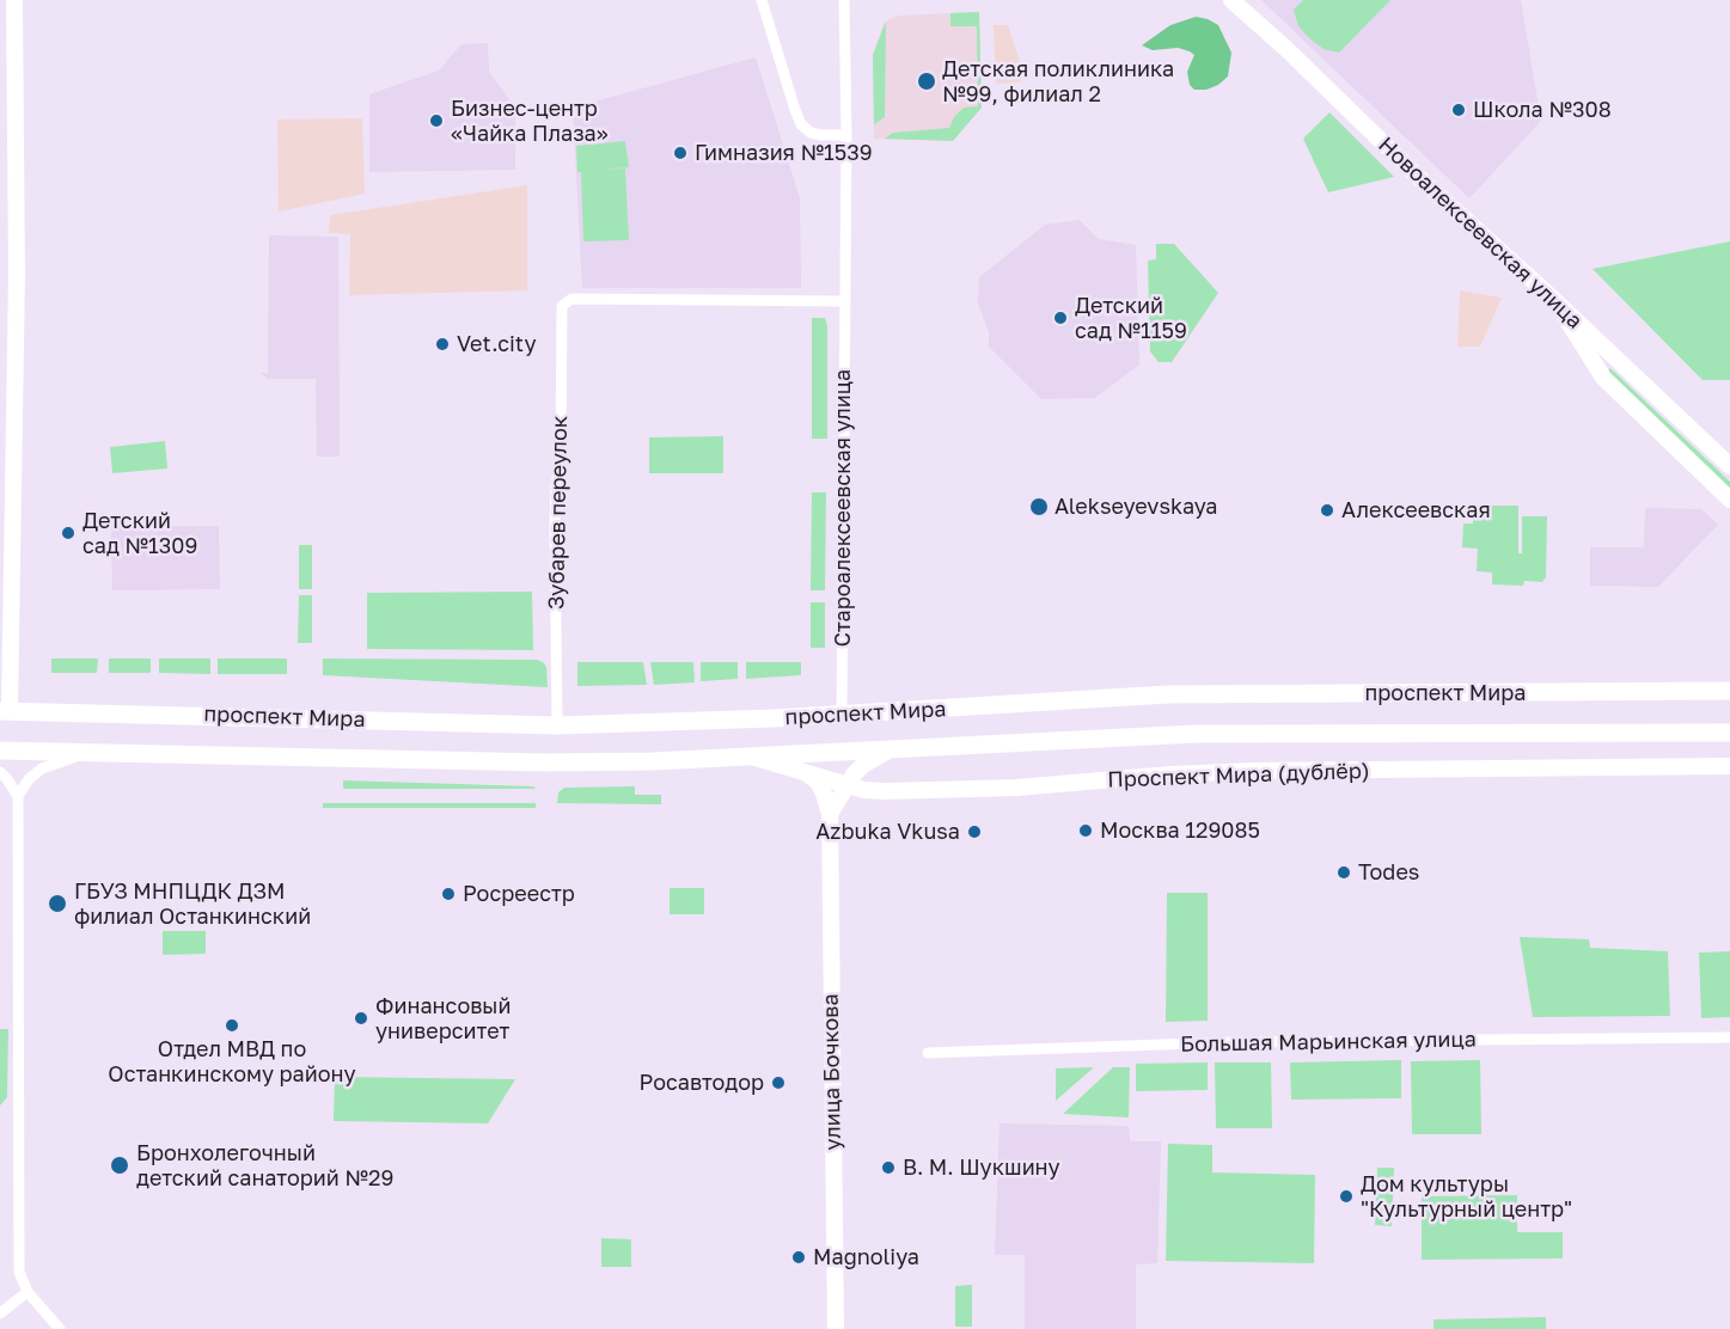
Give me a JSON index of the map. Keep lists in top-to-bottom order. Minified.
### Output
{"streets":{"main road":["проспект Мира"],"street":["Новоалексеевская улица","Староалексеевская улица","Зубарев переулок","Проспект Мира (дублёр)","Большая Марьинская улица","улица Бочкова"]},"crossings":[["Староалексеевская улица","Зубарев переулок"],["Староалексеевская улица","проспект Мира"],["Зубарев переулок","проспект Мира"],["проспект Мира","Проспект Мира (дублёр)"],["Проспект Мира (дублёр)","улица Бочкова"]],"places":["Детская поликлиника №99, филиал 2","Школа №308","Бизнес-центр «Чайка Плаза»","Гимназия №1539","Детский сад №1159","Vet.city","Alekseyevskaya","Алексеевская","Детский сад №1309","Москва 129085","Azbuka Vkusa","Todes","Росреестр","ГБУЗ МНПЦДК ДЗМ филиал Останкинский","Финансовый университет","Отдел МВД по Останкинскому району","Росавтодор","Бронхолегочный детский санаторий №29","В. М. Шукшину","Дом культуры \"Культурный центр\"","Magnoliya"]}
